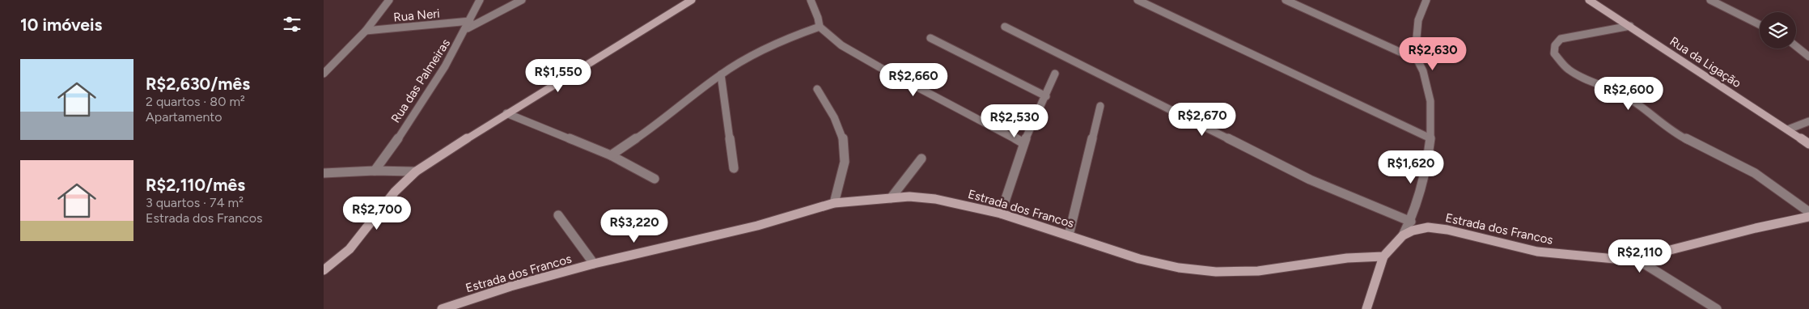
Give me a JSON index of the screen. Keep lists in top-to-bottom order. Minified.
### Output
{"streets":{"street":["Rua Neri","Rua da Ligação","Rua das Palmeiras","Estrada dos Francos"]},"crossings":[["Rua Neri","Rua das Palmeiras"]],"page":{"heading":"10 imóveis","price":["R$2,630","R$1,550","R$2,660","R$2,600","R$2,670","R$2,530","R$1,620","R$2,700","R$3,220","R$2,110"],"list":[{"name":"R$2,630/mês","note":"2 quartos · 80 m² · Apartamento"},{"name":"R$2,110/mês","note":"3 quartos · 74 m² · Estrada dos Francos"}]}}
